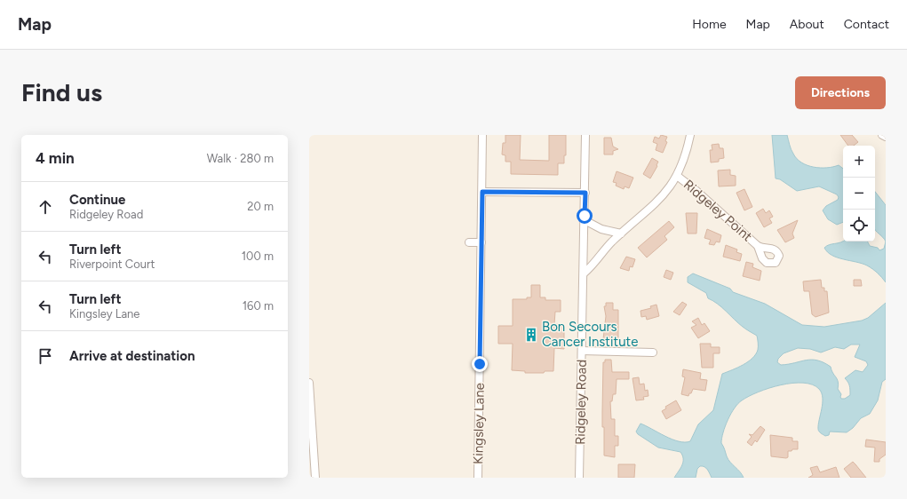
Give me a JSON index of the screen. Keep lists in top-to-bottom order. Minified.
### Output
{"streets":{"street":["Ridgeley Point","Ridgeley Road","Kingsley Lane"]},"places":{"building":["Bon Secours Cancer Institute"]},"page":{"header":"Map","nav":["Home","Map","About","Contact"],"buttons":"Directions","title":"Find us","heading":["4 min","Walk · 280 m"],"map_buttons":["+","−"],"list":[["Continue","Ridgeley Road","20 m"],["Turn left","Riverpoint Court","100 m"],["Turn left","Kingsley Lane","160 m"],"Arrive at destination"]}}
